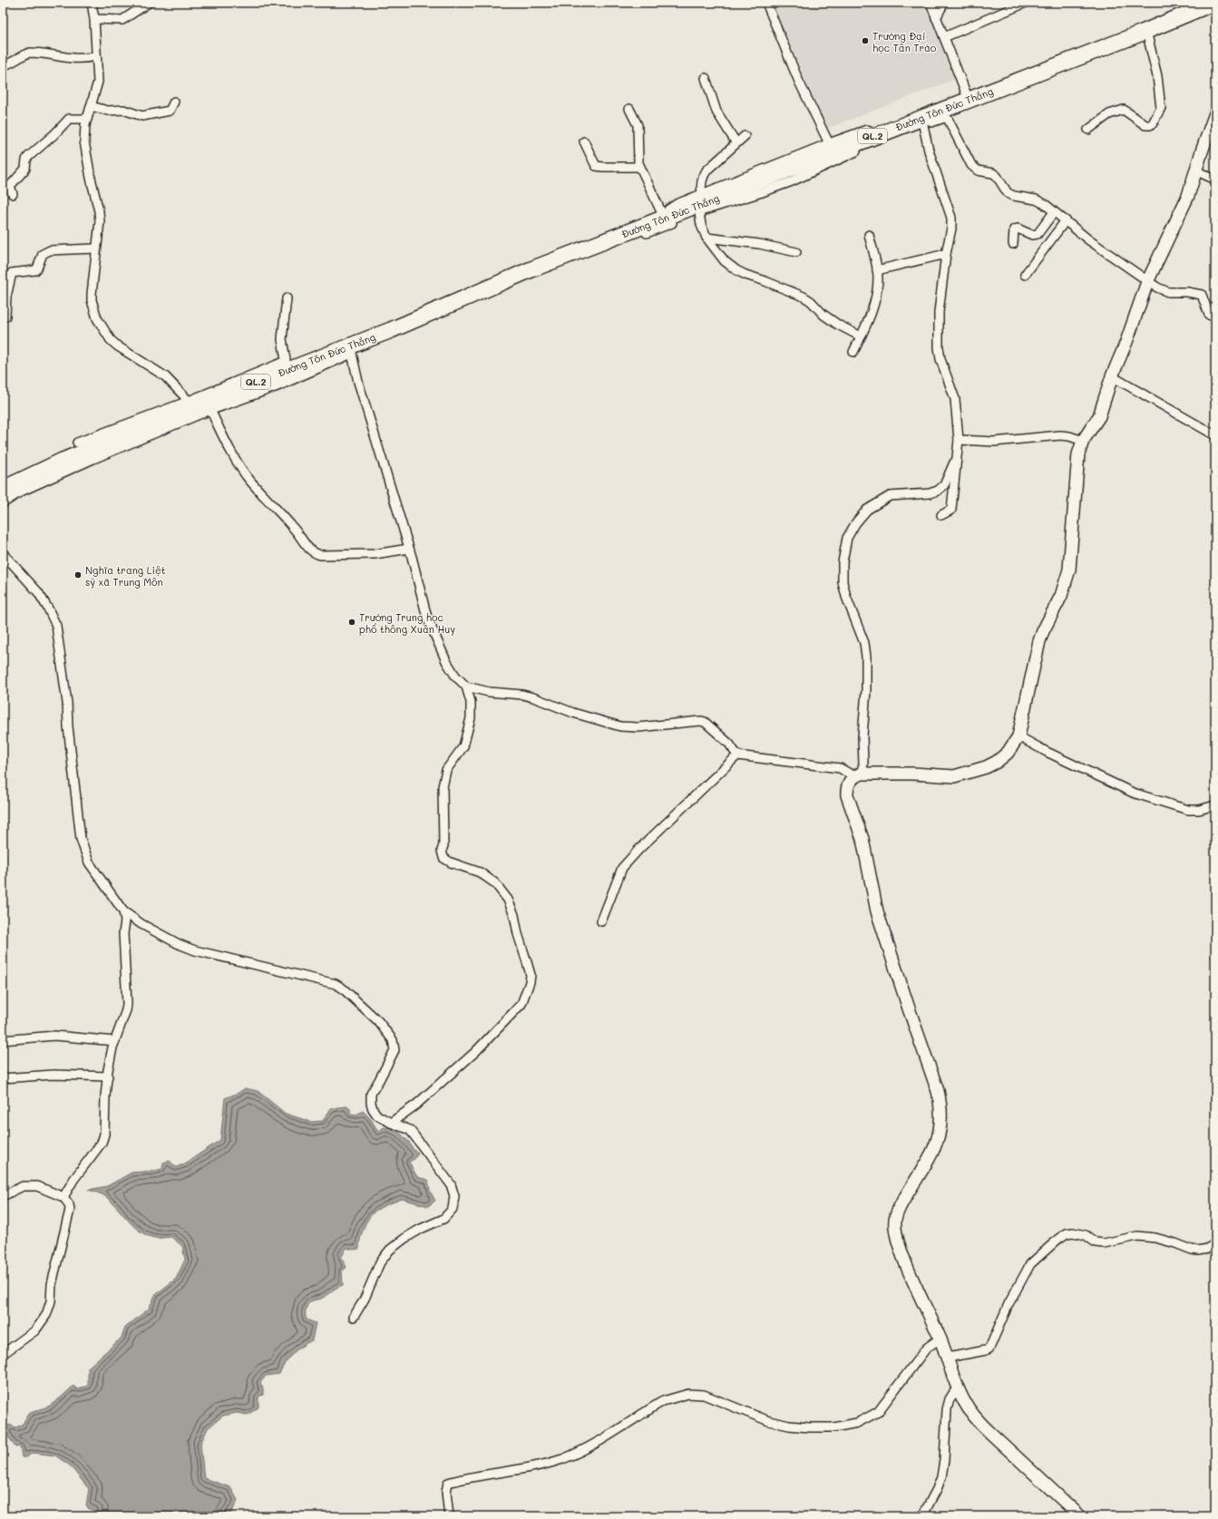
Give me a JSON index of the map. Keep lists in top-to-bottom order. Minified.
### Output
{"streets":{"highway":["Đường Tôn Đức Thắng","QL.2"]},"places":["Trường Đại học Tân Trào","Nghĩa trang Liệt sỹ xã Trung Môn","Trường Trung học phổ thông Xuân Huy"]}
